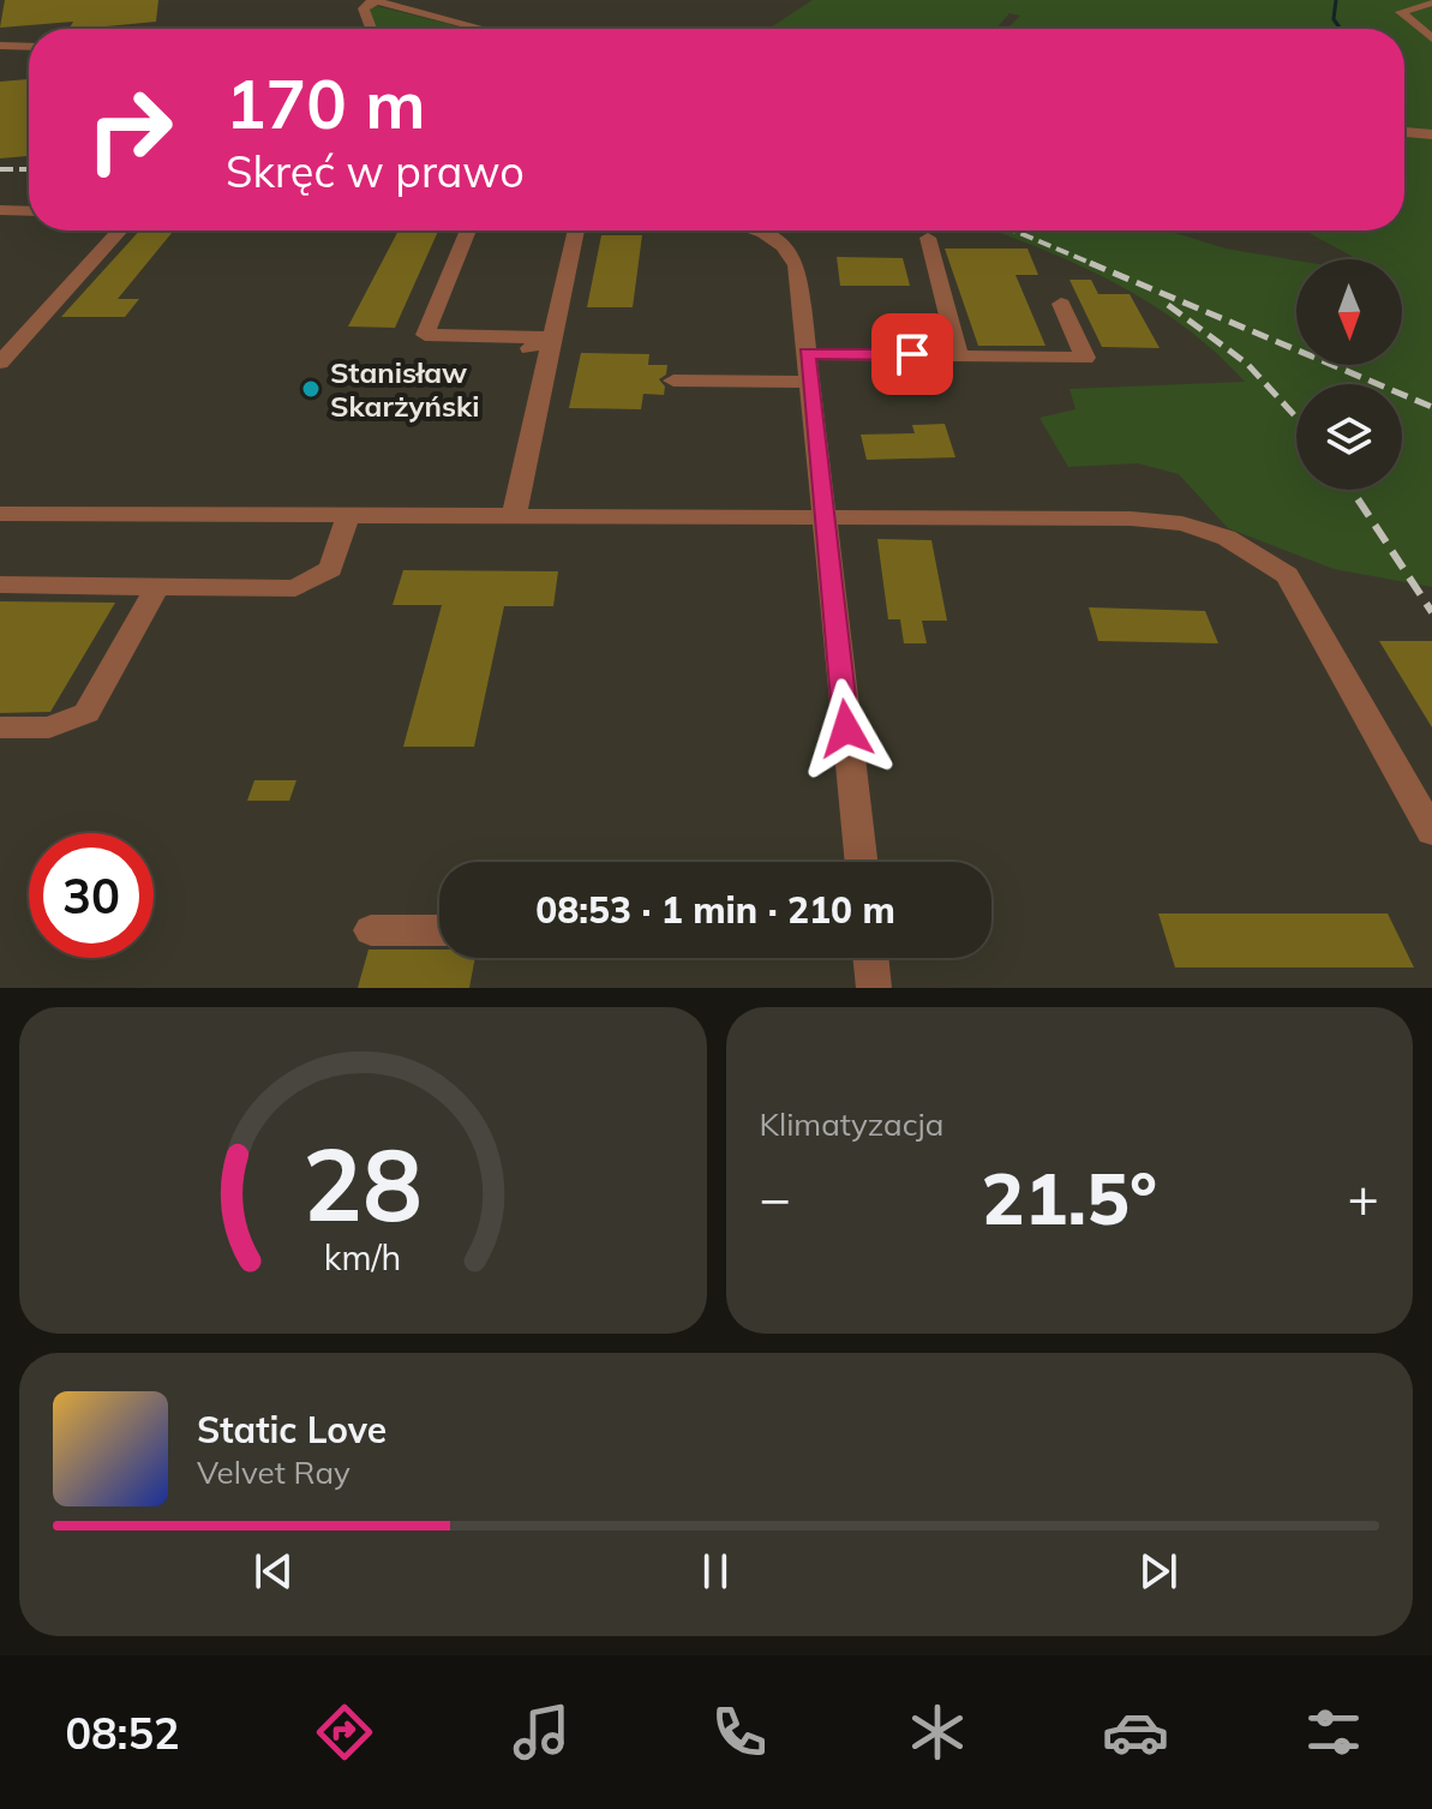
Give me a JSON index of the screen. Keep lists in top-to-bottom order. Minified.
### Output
{"places":["Stanisław Skarżyński"],"north":"bottom","page":{"turn":["170 m","Skręć w prawo"],"limit":"30","trip":"08:53 · 1 min · 210 m","tile":"Klimatyzacja","heat":["−","21.5°","+"],"song":["Static Love","Velvet Ray"],"tabs":"08:52","gauge":["28","km/h"]}}
